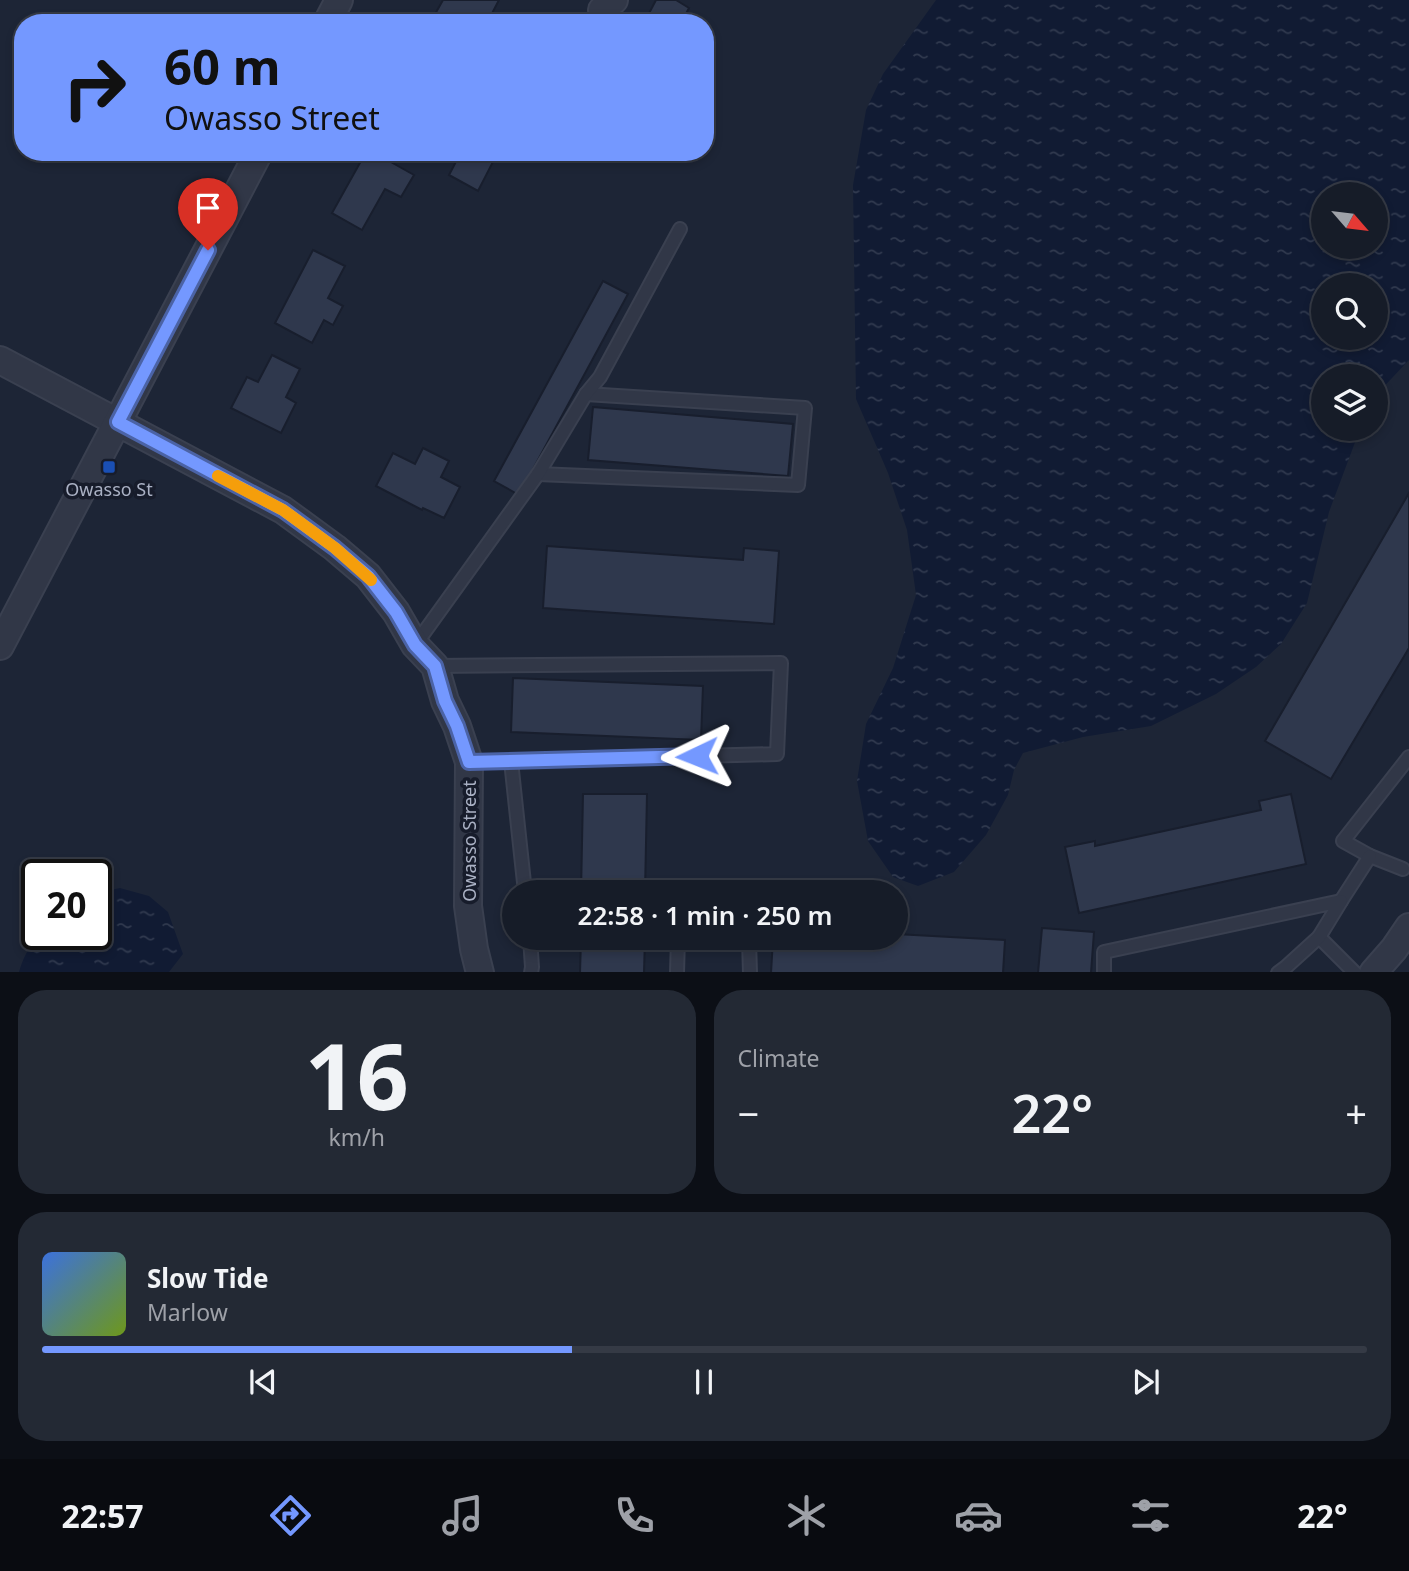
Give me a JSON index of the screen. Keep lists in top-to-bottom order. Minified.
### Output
{"streets":{"street":["Owasso Street"]},"places":{"transit":["Owasso St"]},"north":"bottom right","page":{"turn":["60 m","Owasso Street"],"limit":"20","trip":"22:58 · 1 min · 250 m","tile":[["16","km/h"],"Climate"],"heat":["−","22°","+"],"song":["Slow Tide","Marlow"],"tabs":["22:57","22°"]}}
